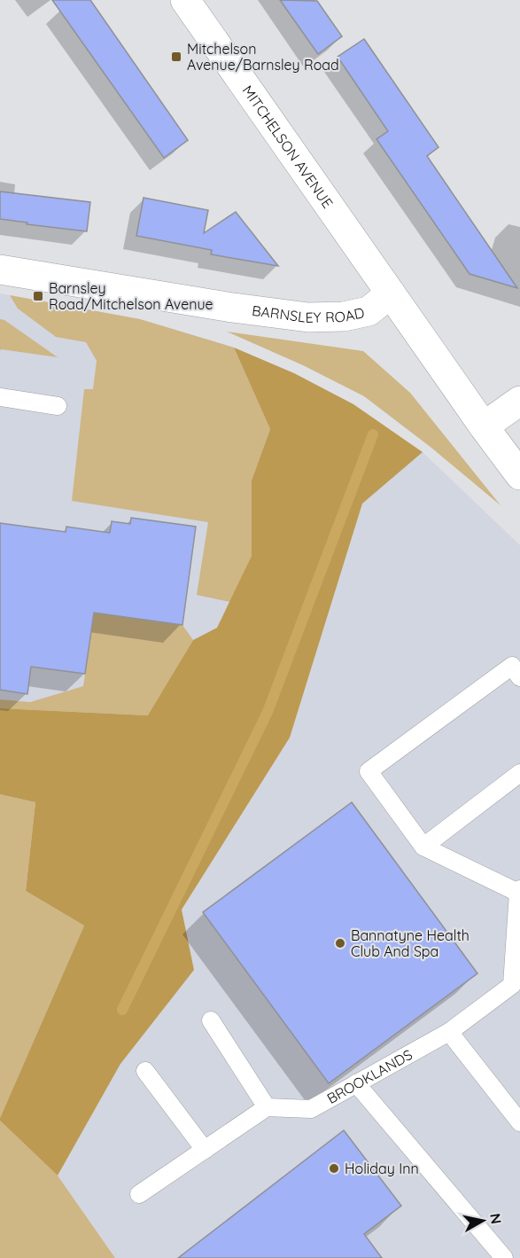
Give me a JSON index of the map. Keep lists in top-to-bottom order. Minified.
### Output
{"streets":{"main road":["MITCHELSON AVENUE","BARNSLEY ROAD"],"lane":["BROOKLANDS"]},"crossings":[["MITCHELSON AVENUE","BARNSLEY ROAD"]],"places":{"transit":["Mitchelson Avenue/Barnsley Road","Barnsley Road/Mitchelson Avenue"],"other":["Bannatyne Health Club And Spa","Holiday Inn"]},"north":"right"}
